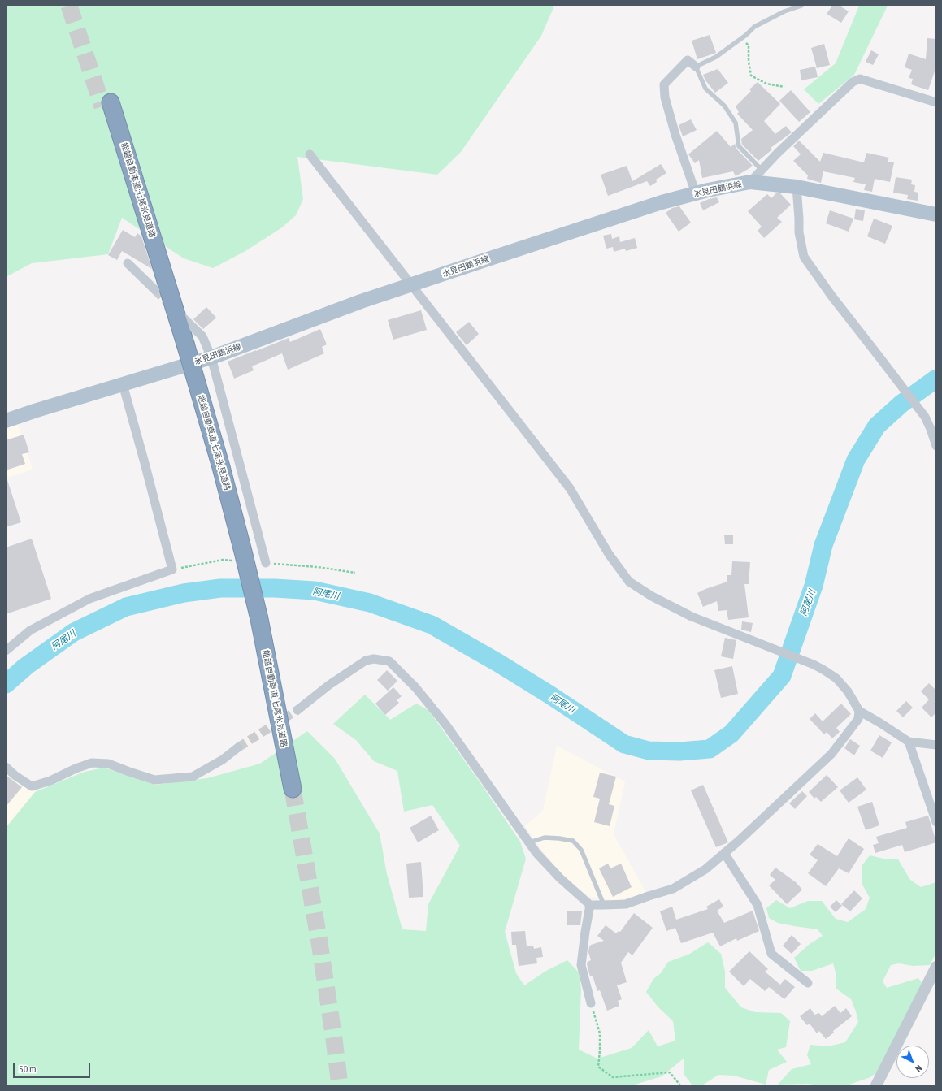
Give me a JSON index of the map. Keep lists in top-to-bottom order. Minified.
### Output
{"streets":{"highway":["能越自動車道;七尾氷見道路"],"main road":["氷見田鶴浜線"]},"water":["阿尾川"],"scale_bar":"50 m","north":"bottom right"}
